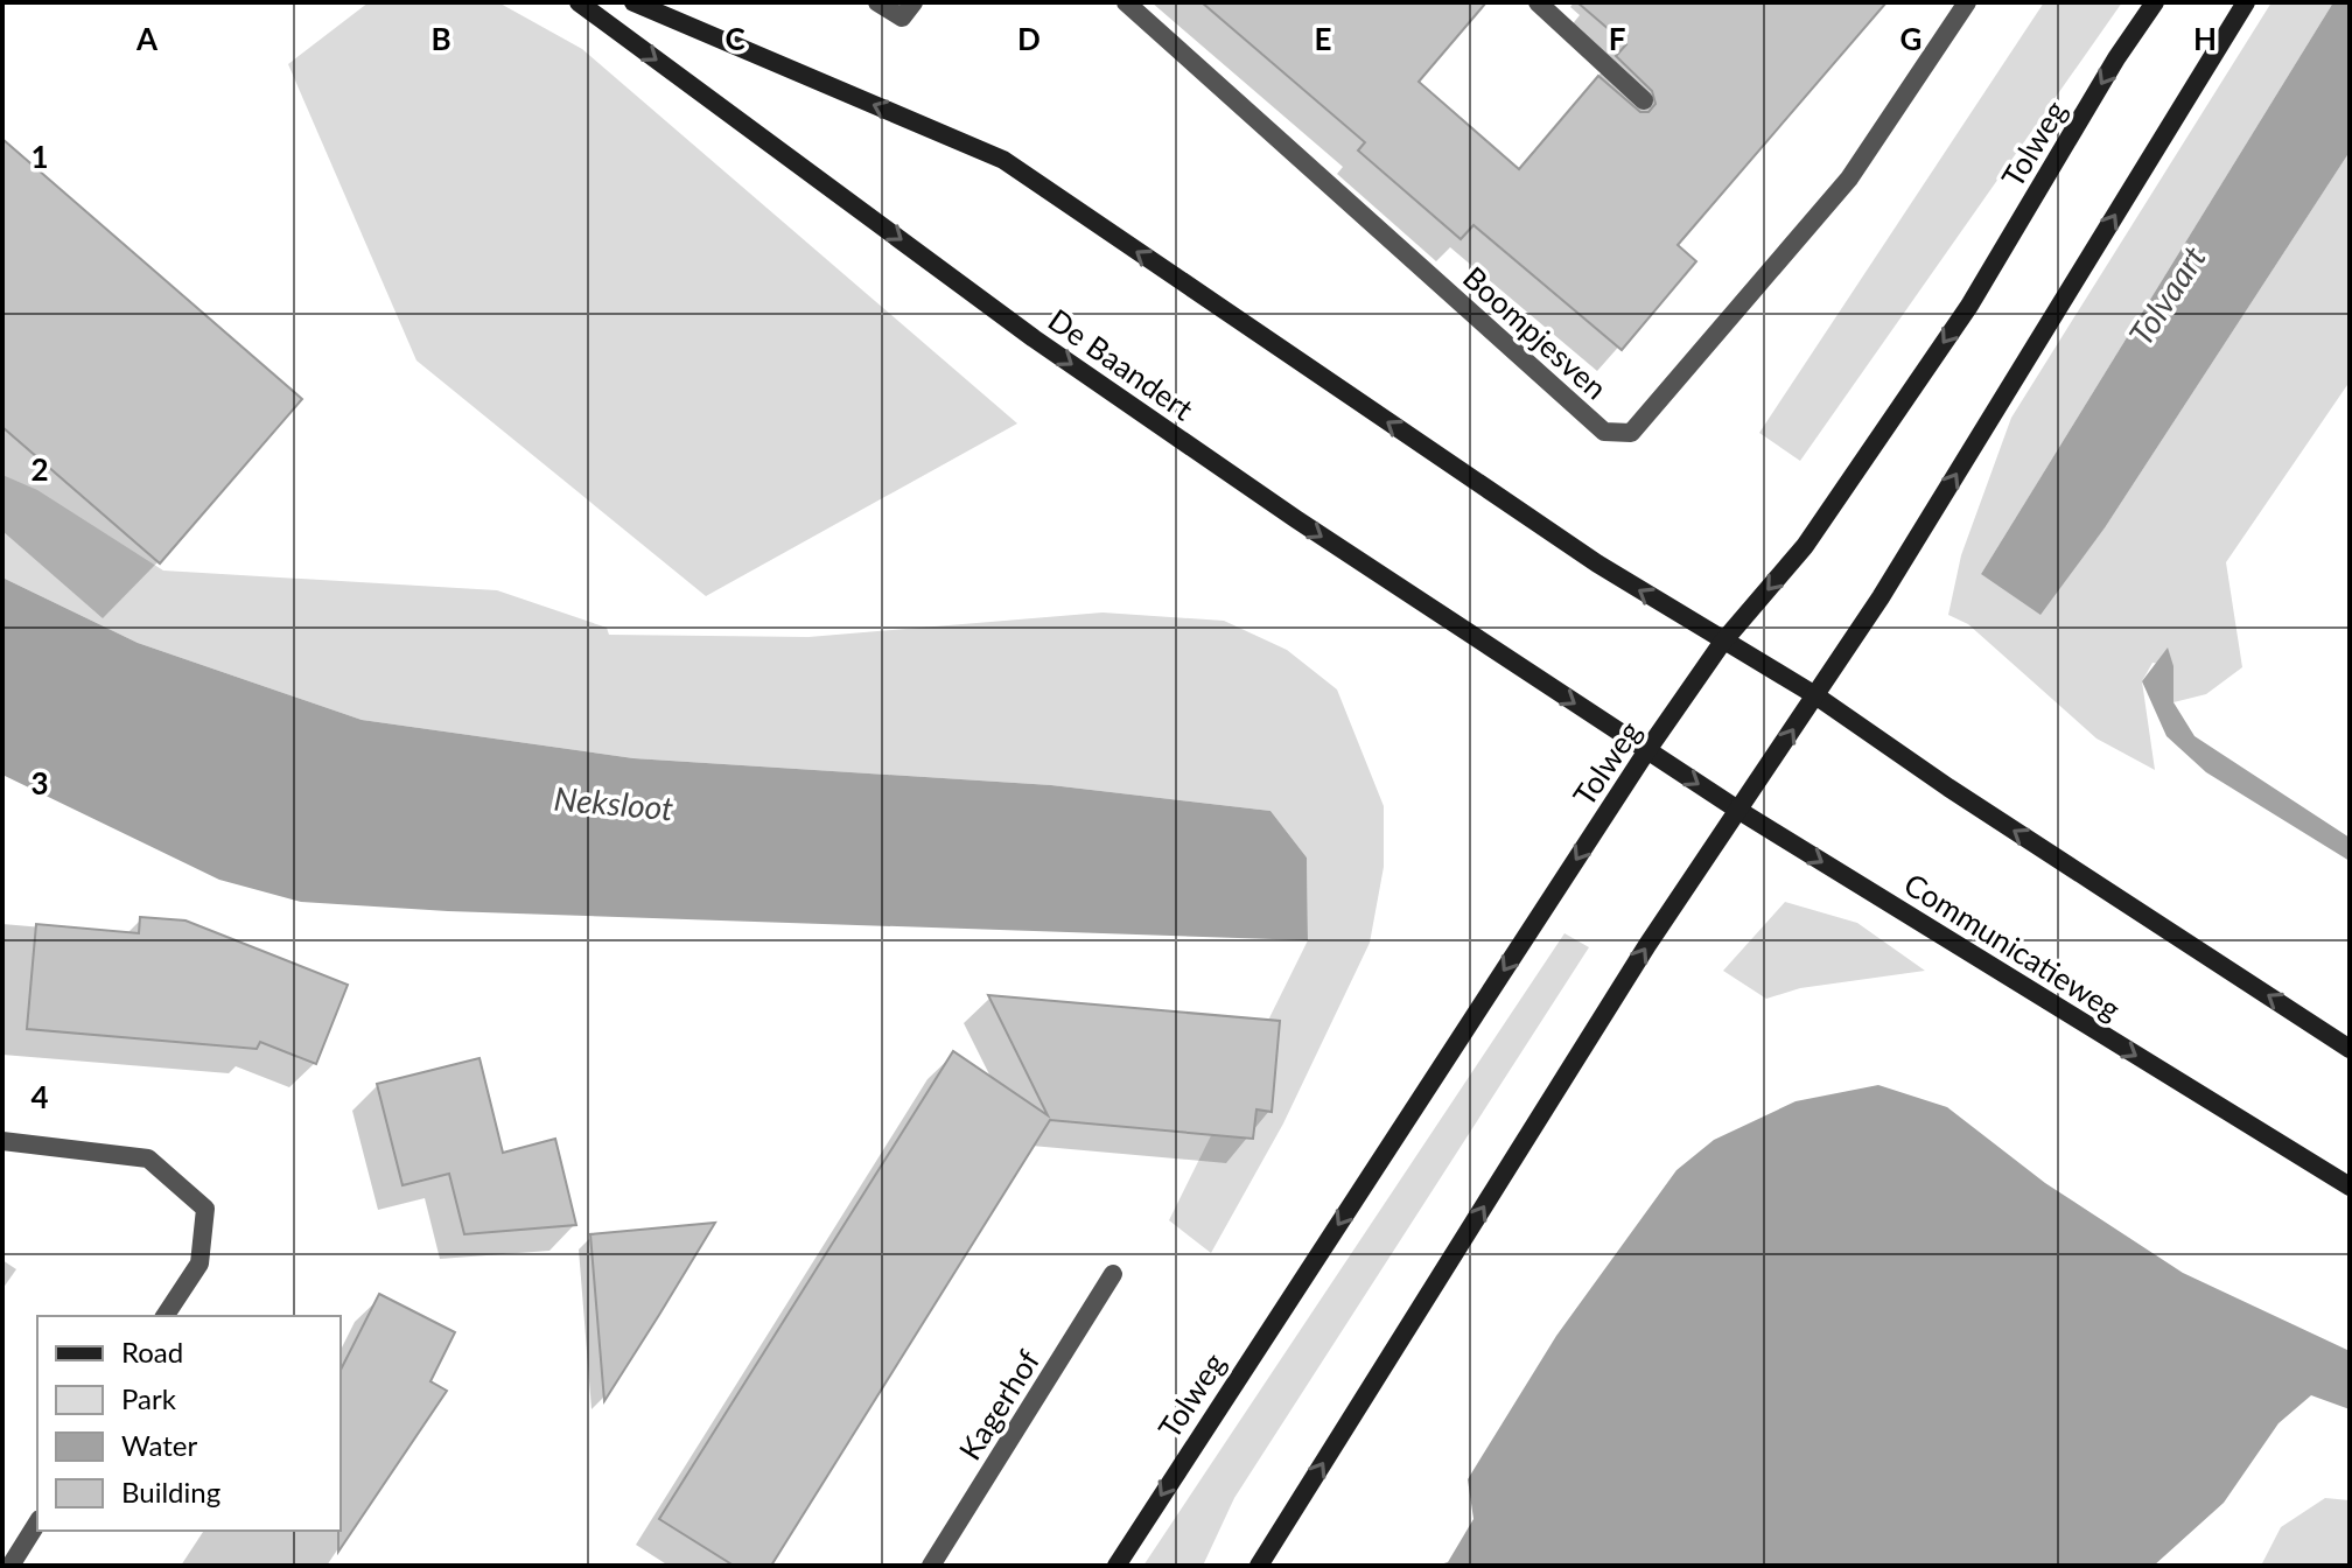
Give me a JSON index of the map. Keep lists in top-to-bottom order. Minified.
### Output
{"streets":{"main road":["Tolweg","De Baandert","Communicatieweg"],"street":["Boompjesven","Kagerhof"]},"crossings":[["Tolweg","De Baandert"],["Tolweg","Communicatieweg"],["De Baandert","Communicatieweg"]],"water":["Tolvaart","Neksloot"],"legend":["Road","Park","Water","Building"],"grid":{"columns":["A","B","C","D","E","F","G","H"],"rows":["1","2","3","4"]}}
